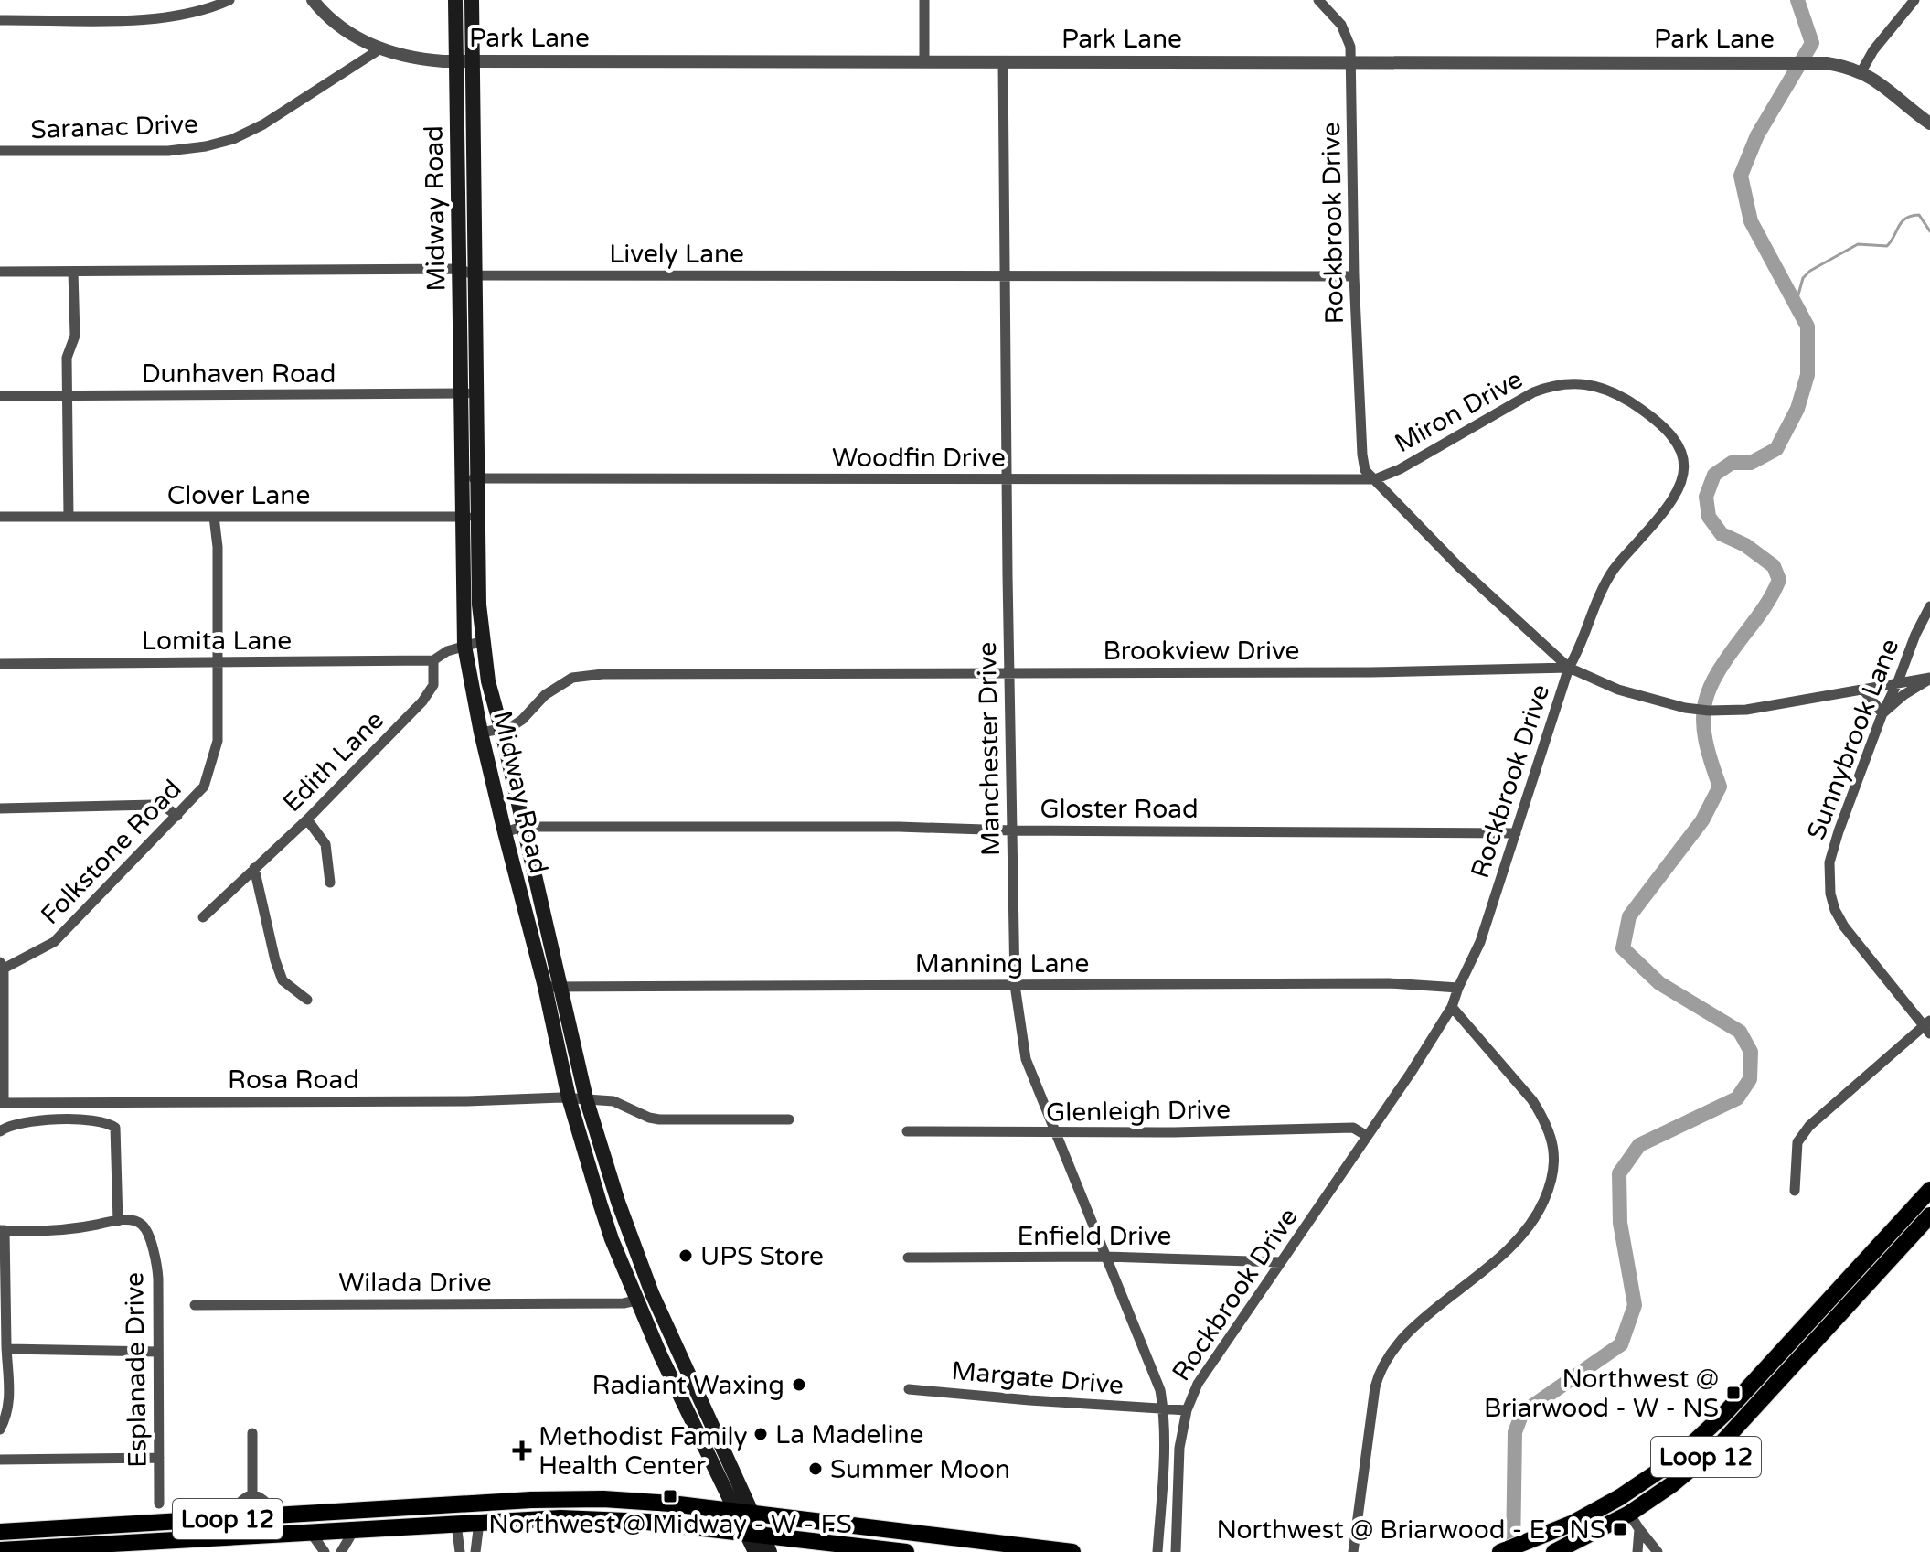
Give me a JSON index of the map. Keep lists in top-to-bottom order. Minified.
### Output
{"streets":{"main road":["Midway Road","Loop 12"],"street":["Park Lane","Saranac Drive","Rockbrook Drive","Lively Lane","Dunhaven Road","Miron Drive","Woodfin Drive","Clover Lane","Lomita Lane","Brookview Drive","Sunnybrook Lane","Manchester Drive","Edith Lane","Gloster Road","Folkstone Road","Manning Lane","Rosa Road","Glenleigh Drive","Enfield Drive","Wilada Drive","Esplanade Drive","Margate Drive"]},"crossings":[["Park Lane","Saranac Drive"],["Park Lane","Midway Road"],["Park Lane","Rockbrook Drive"],["Park Lane","Manchester Drive"],["Midway Road","Lively Lane"],["Midway Road","Dunhaven Road"],["Midway Road","Woodfin Drive"],["Midway Road","Clover Lane"],["Midway Road","Brookview Drive"],["Midway Road","Gloster Road"],["Midway Road","Manning Lane"],["Midway Road","Rosa Road"],["Midway Road","Wilada Drive"],["Midway Road","Loop 12"],["Rockbrook Drive","Lively Lane"],["Rockbrook Drive","Miron Drive"],["Rockbrook Drive","Woodfin Drive"],["Rockbrook Drive","Brookview Drive"],["Rockbrook Drive","Manchester Drive"],["Rockbrook Drive","Gloster Road"],["Rockbrook Drive","Manning Lane"],["Rockbrook Drive","Glenleigh Drive"],["Rockbrook Drive","Enfield Drive"],["Rockbrook Drive","Margate Drive"],["Lively Lane","Manchester Drive"],["Miron Drive","Woodfin Drive"],["Miron Drive","Brookview Drive"],["Woodfin Drive","Manchester Drive"],["Clover Lane","Folkstone Road"],["Lomita Lane","Edith Lane"],["Lomita Lane","Folkstone Road"],["Brookview Drive","Sunnybrook Lane"],["Brookview Drive","Manchester Drive"],["Manchester Drive","Gloster Road"],["Manchester Drive","Manning Lane"],["Manchester Drive","Glenleigh Drive"],["Manchester Drive","Enfield Drive"],["Manchester Drive","Margate Drive"],["Folkstone Road","Rosa Road"]],"places":{"other":["UPS Store","Radiant Waxing","La Madeline","Summer Moon"],"transit":["Northwest @ Briarwood - W - NS","Northwest @ Midway - W - FS","Northwest @ Briarwood - E - NS"],"health":["Methodist Family Health Center"]}}
